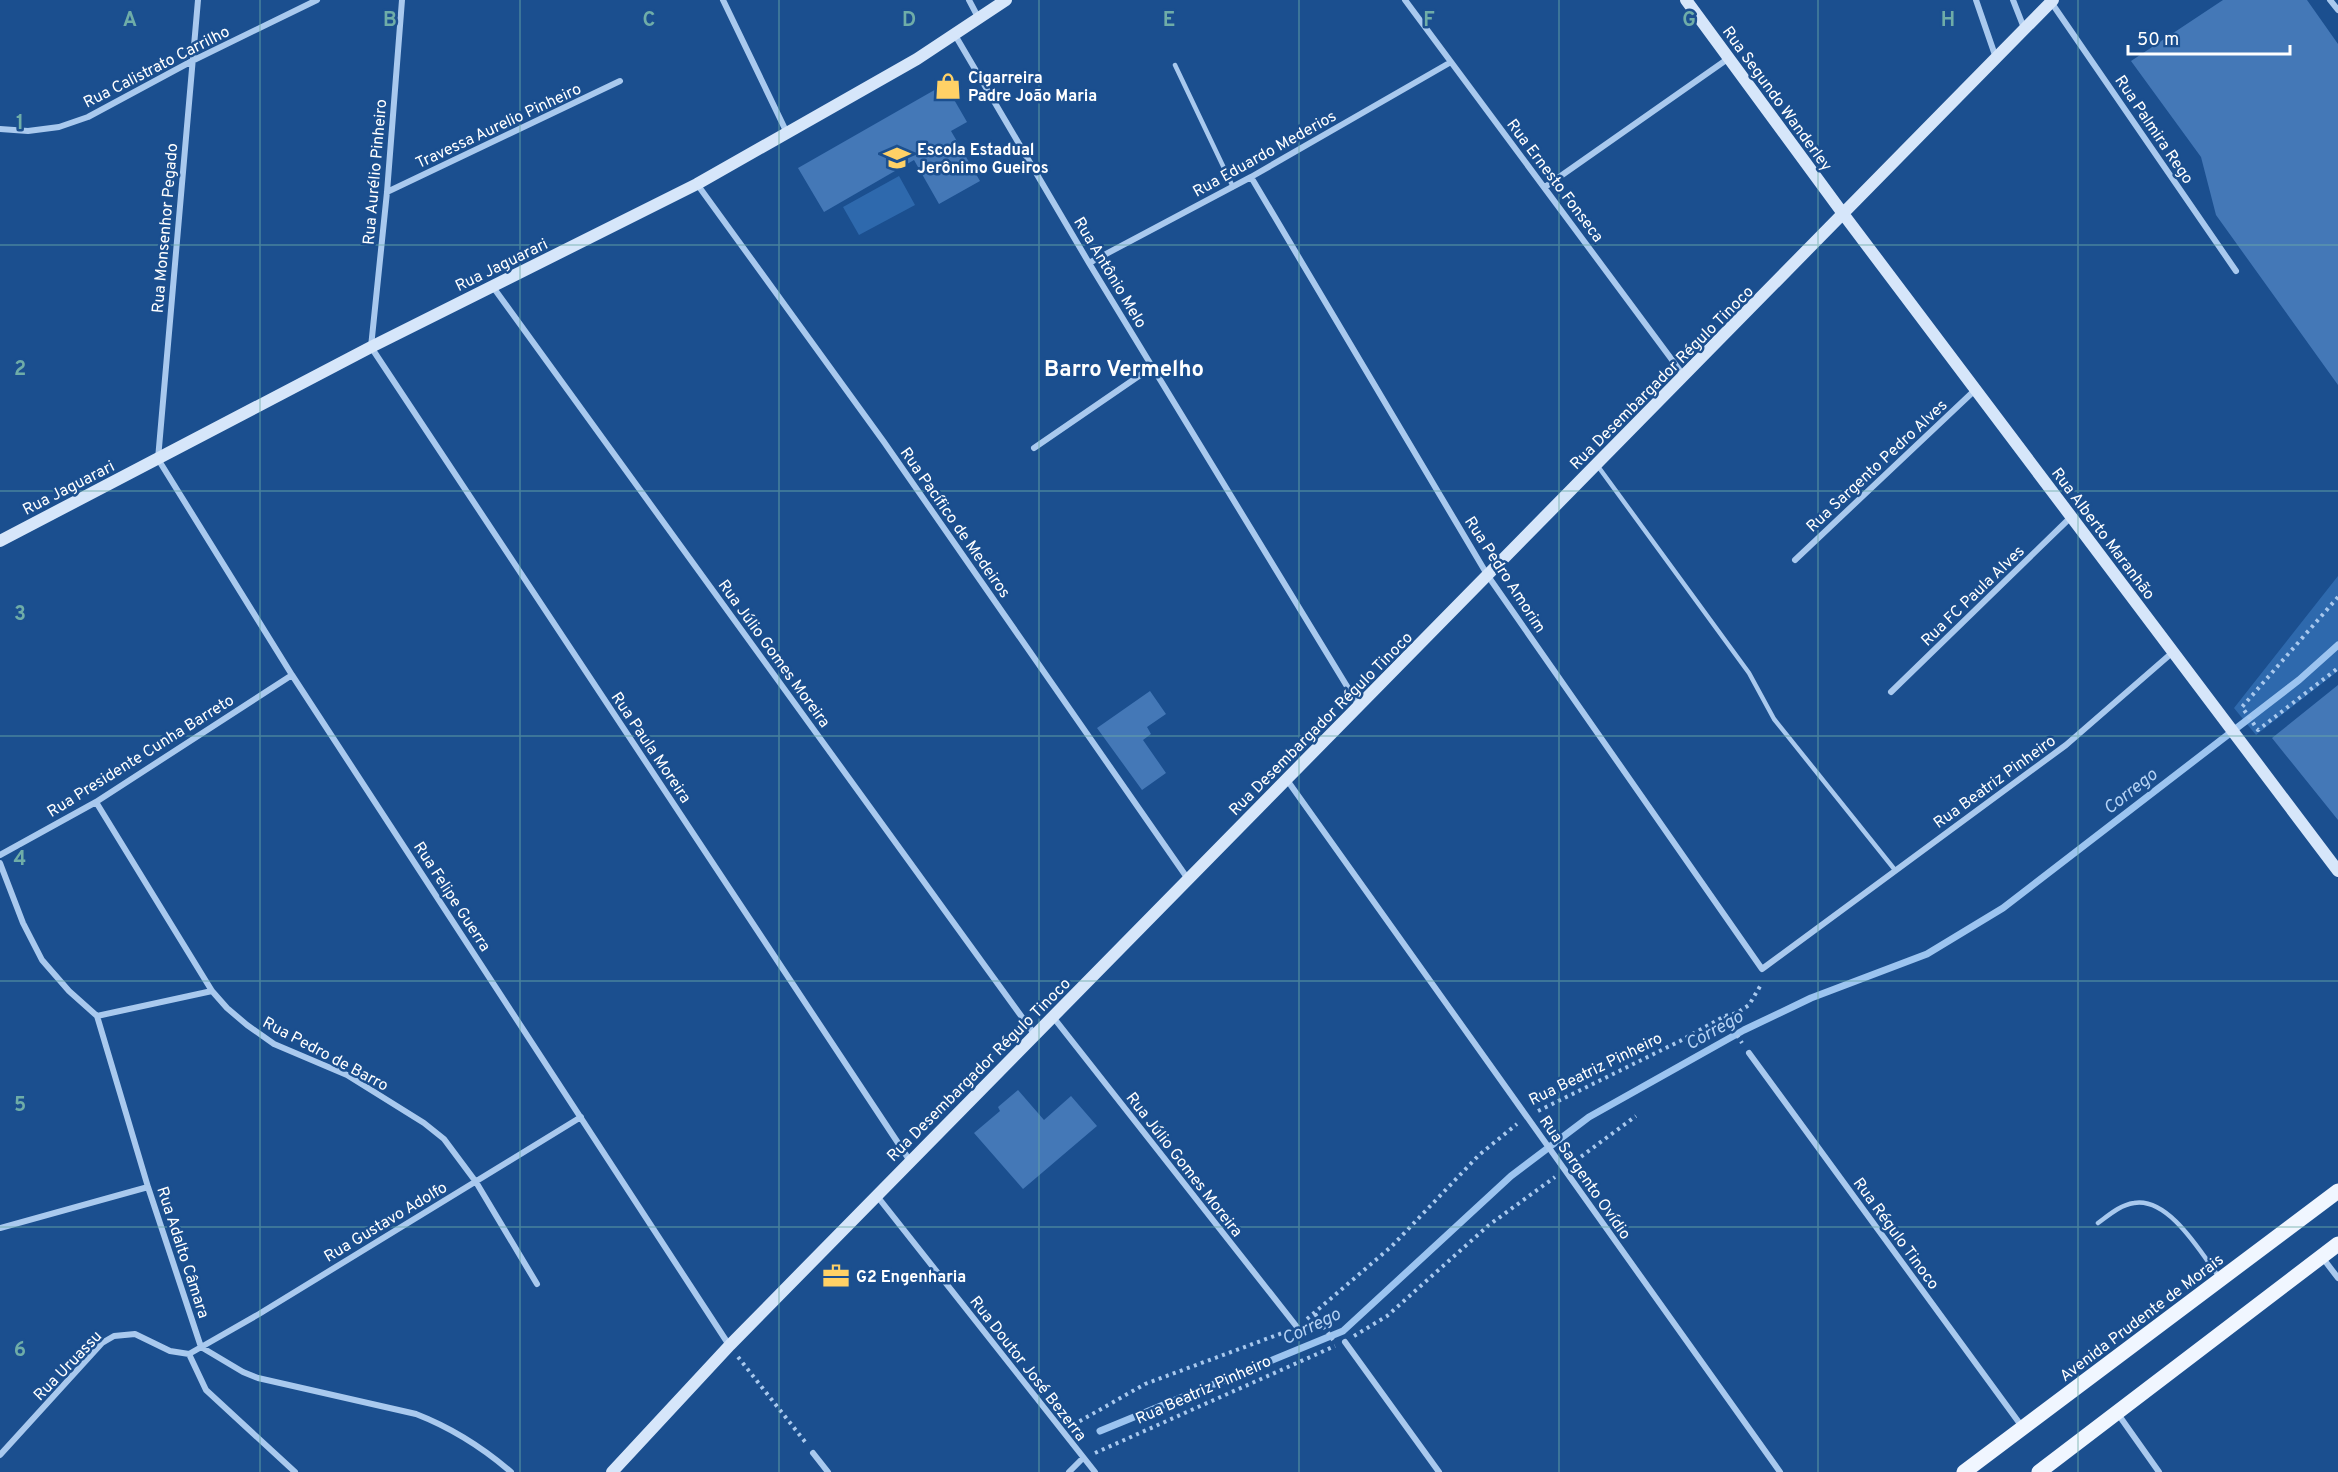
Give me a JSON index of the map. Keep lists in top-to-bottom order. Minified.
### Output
{"streets":{"main road":["Avenida Prudente de Morais"],"street":["Rua Calistrato Carrilho","Rua Segundo Wanderley","Travessa Aurelio Pinheiro","Rua Palmira Rego","Rua Eduardo Mederios","Rua Aurélio Pinheiro","Rua Ernesto Fonseca","Rua Monsenhor Pegado","Rua Jaguarari","Rua Antônio Melo","Rua Desembargador Régulo Tinoco","Rua Sargento Pedro Alves","Rua Pacífico de Medeiros","Rua Alberto Maranhão","Rua Pedro Amorim","Rua FC Paula Alves","Rua Júlio Gomes Moreira","Rua Paula Moreira","Rua Presidente Cunha Barreto","Rua Beatriz Pinheiro","Rua Felipe Guerra","Rua Pedro de Barro","Rua Sargento Ovídio","Rua Gustavo Adolfo","Rua Régulo Tinoco","Rua Adalto Câmara","Rua Uruassu","Rua Doutor José Bezerra"]},"crossings":[["Rua Calistrato Carrilho","Rua Monsenhor Pegado"],["Rua Segundo Wanderley","Rua Desembargador Régulo Tinoco"],["Rua Segundo Wanderley","Rua Alberto Maranhão"],["Travessa Aurelio Pinheiro","Rua Aurélio Pinheiro"],["Rua Palmira Rego","Rua Desembargador Régulo Tinoco"],["Rua Eduardo Mederios","Rua Ernesto Fonseca"],["Rua Eduardo Mederios","Rua Antônio Melo"],["Rua Eduardo Mederios","Rua Pedro Amorim"],["Rua Aurélio Pinheiro","Rua Jaguarari"],["Rua Aurélio Pinheiro","Rua Paula Moreira"],["Rua Ernesto Fonseca","Rua Desembargador Régulo Tinoco"],["Rua Monsenhor Pegado","Rua Jaguarari"],["Rua Monsenhor Pegado","Rua Felipe Guerra"],["Rua Jaguarari","Rua Antônio Melo"],["Rua Jaguarari","Rua Pacífico de Medeiros"],["Rua Jaguarari","Rua Júlio Gomes Moreira"],["Rua Jaguarari","Rua Paula Moreira"],["Rua Jaguarari","Rua Felipe Guerra"],["Rua Antônio Melo","Rua Desembargador Régulo Tinoco"],["Rua Desembargador Régulo Tinoco","Rua Pacífico de Medeiros"],["Rua Desembargador Régulo Tinoco","Rua Alberto Maranhão"],["Rua Desembargador Régulo Tinoco","Rua Pedro Amorim"],["Rua Desembargador Régulo Tinoco","Rua Júlio Gomes Moreira"],["Rua Desembargador Régulo Tinoco","Rua Paula Moreira"],["Rua Desembargador Régulo Tinoco","Rua Felipe Guerra"],["Rua Desembargador Régulo Tinoco","Rua Sargento Ovídio"],["Rua Desembargador Régulo Tinoco","Rua Doutor José Bezerra"],["Rua Sargento Pedro Alves","Rua Alberto Maranhão"],["Rua Alberto Maranhão","Rua FC Paula Alves"],["Rua Alberto Maranhão","Rua Beatriz Pinheiro"],["Rua Pedro Amorim","Rua Beatriz Pinheiro"],["Rua Júlio Gomes Moreira","Rua Beatriz Pinheiro"],["Rua Presidente Cunha Barreto","Rua Felipe Guerra"],["Rua Presidente Cunha Barreto","Rua Pedro de Barro"],["Rua Beatriz Pinheiro","Rua Sargento Ovídio"],["Rua Beatriz Pinheiro","Rua Doutor José Bezerra"],["Rua Felipe Guerra","Rua Gustavo Adolfo"],["Rua Pedro de Barro","Rua Gustavo Adolfo"],["Rua Gustavo Adolfo","Rua Adalto Câmara"],["Rua Régulo Tinoco","Avenida Prudente de Morais"]],"districts":["Barro Vermelho"],"water":["Corrego"],"places":{"shop":["Cigarreira Padre João Maria"],"school or university":["Escola Estadual Jerônimo Gueiros"],"office":["G2 Engenharia"]},"scale_bar":"50 m","grid":{"columns":["A","B","C","D","E","F","G","H"],"rows":["1","2","3","4","5","6"]}}
